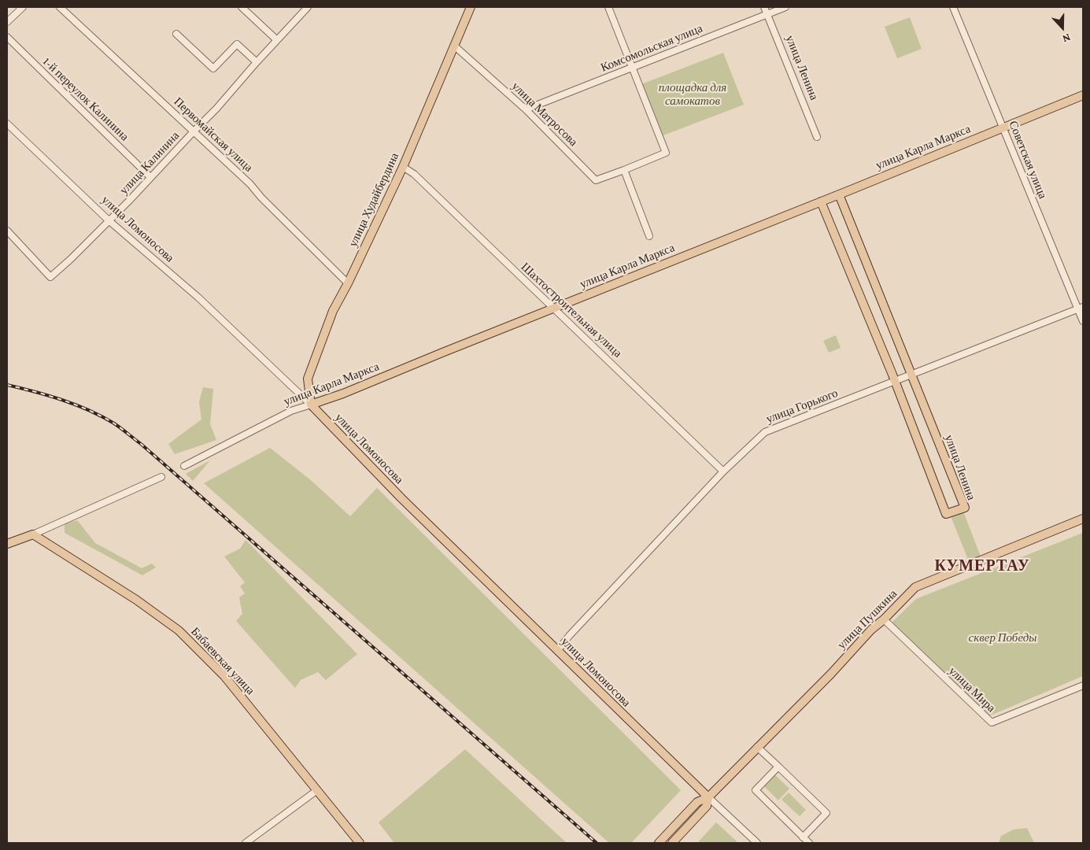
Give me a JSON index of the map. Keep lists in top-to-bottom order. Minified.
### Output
{"streets":{"main road":["улица Ленина","улица Карла Маркса","улица Худайбердина","улица Ломоносова","улица Пушкина","Бабаевская улица"],"street":["Комсомольская улица","1-й переулок Калинина","улица Матросова","Первомайская улица","Советская улица","улица Калинина","Шахтостроительная улица","улица Горького","улица Мира"]},"crossings":[["Комсомольская улица","улица Ленина"],["Комсомольская улица","улица Матросова"],["улица Ленина","улица Карла Маркса"],["улица Ленина","улица Горького"],["1-й переулок Калинина","улица Калинина"],["улица Матросова","улица Худайбердина"],["Первомайская улица","улица Калинина"],["Первомайская улица","улица Худайбердина"],["улица Карла Маркса","Советская улица"],["улица Карла Маркса","улица Худайбердина"],["улица Карла Маркса","улица Ломоносова"],["улица Карла Маркса","Шахтостроительная улица"],["Советская улица","улица Горького"],["улица Калинина","улица Ломоносова"],["улица Худайбердина","улица Ломоносова"],["улица Худайбердина","Шахтостроительная улица"],["улица Ломоносова","улица Горького"],["улица Ломоносова","улица Пушкина"],["Шахтостроительная улица","улица Горького"],["улица Пушкина","улица Мира"]],"districts":["КУМЕРТАУ"],"parks":["площадка для самокатов","сквер Победы"],"north":"bottom"}
